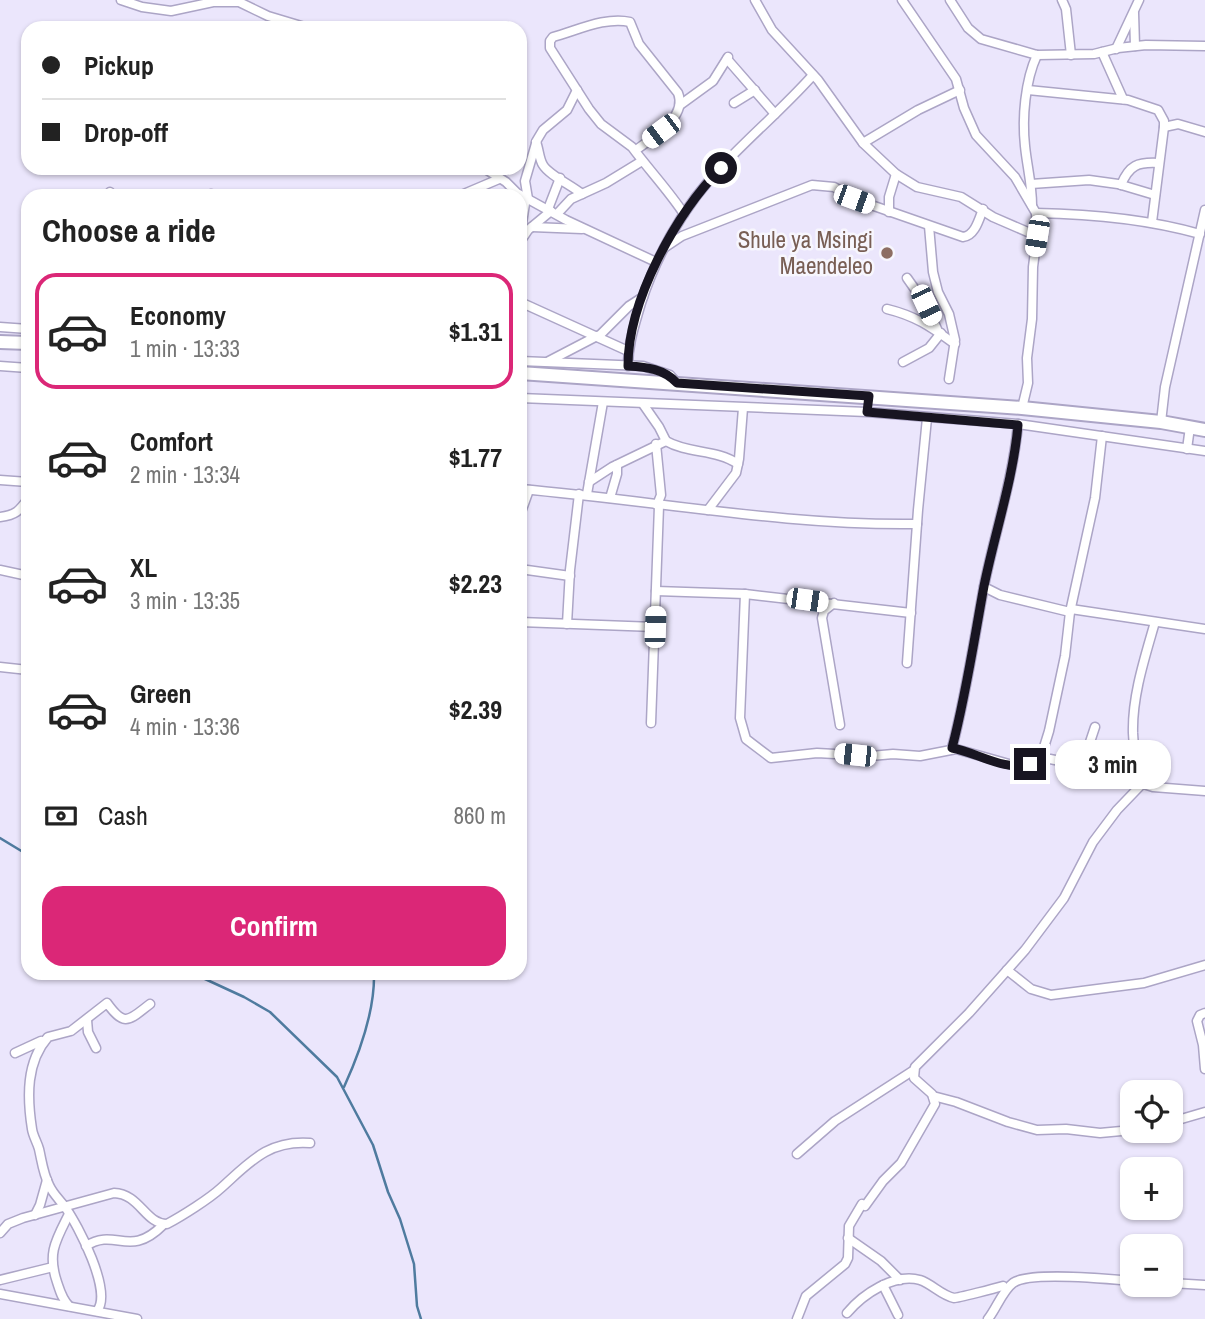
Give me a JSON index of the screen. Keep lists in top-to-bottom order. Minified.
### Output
{"places":["Shule ya Msingi Maendeleo"],"page":{"banner":["Pickup","Drop-off"],"heading":"Choose a ride","list":[{"name":"Economy","note":"1 min · 13:33","value":"$1.31"},{"name":"Comfort","note":"2 min · 13:34","value":"$1.77"},{"name":"XL","note":"3 min · 13:35","value":"$2.23"},{"name":"Green","note":"4 min · 13:36","value":"$2.39"}],"bubble":"3 min","pay":["Cash","860 m"],"buttons":"Confirm","map_buttons":["+","−"]}}
